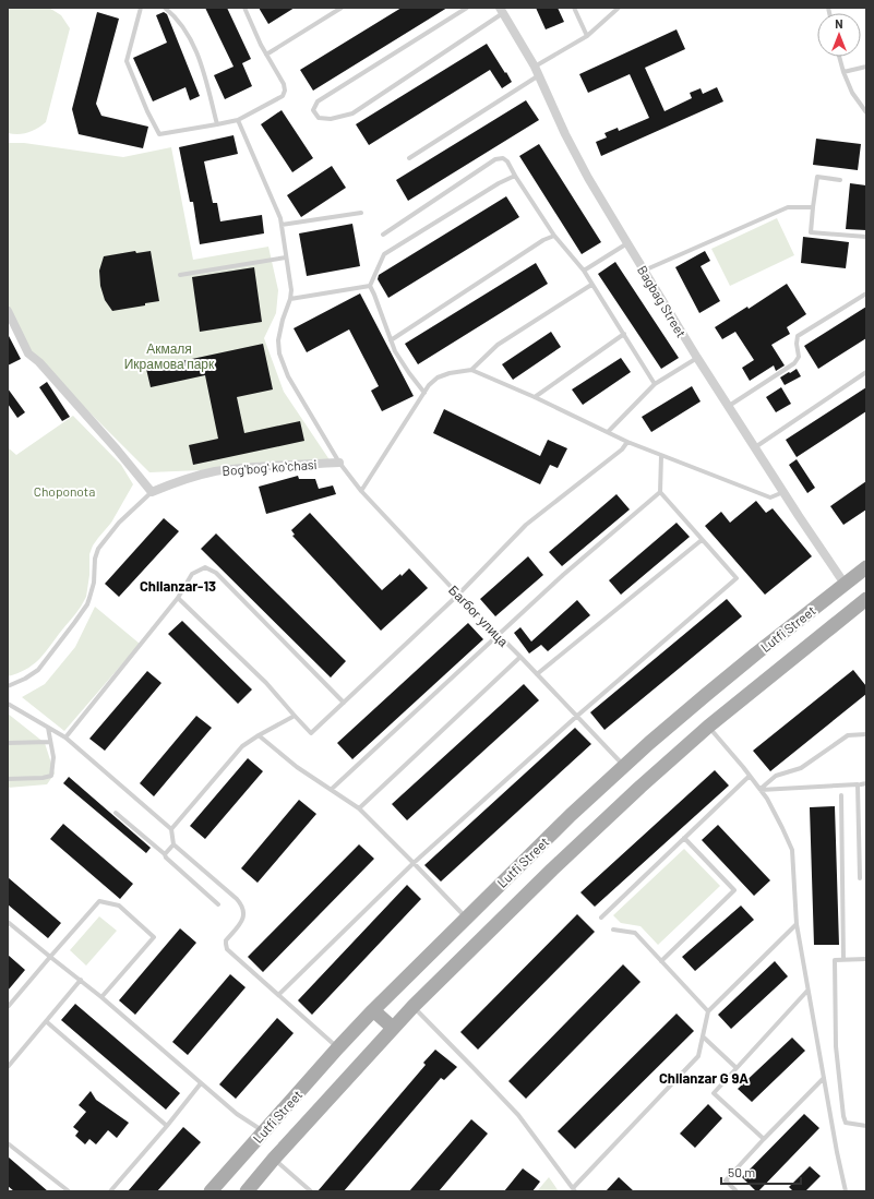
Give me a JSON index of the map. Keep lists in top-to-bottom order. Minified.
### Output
{"streets":{"main road":["Lutfi Street"],"street":["Bagbag Street","Bogʻbogʻ koʻchasi"],"lane":["Багбог улица"]},"crossings":[["Bagbag Street","Lutfi Street"],["Bogʻbogʻ koʻchasi","Багбог улица"],["Багбог улица","Lutfi Street"]],"districts":["Chilanzar-13","Chilanzar G 9A"],"parks":["Акмаля Икрамова парк","Choponota"],"scale_bar":"50 m","north":"top"}
